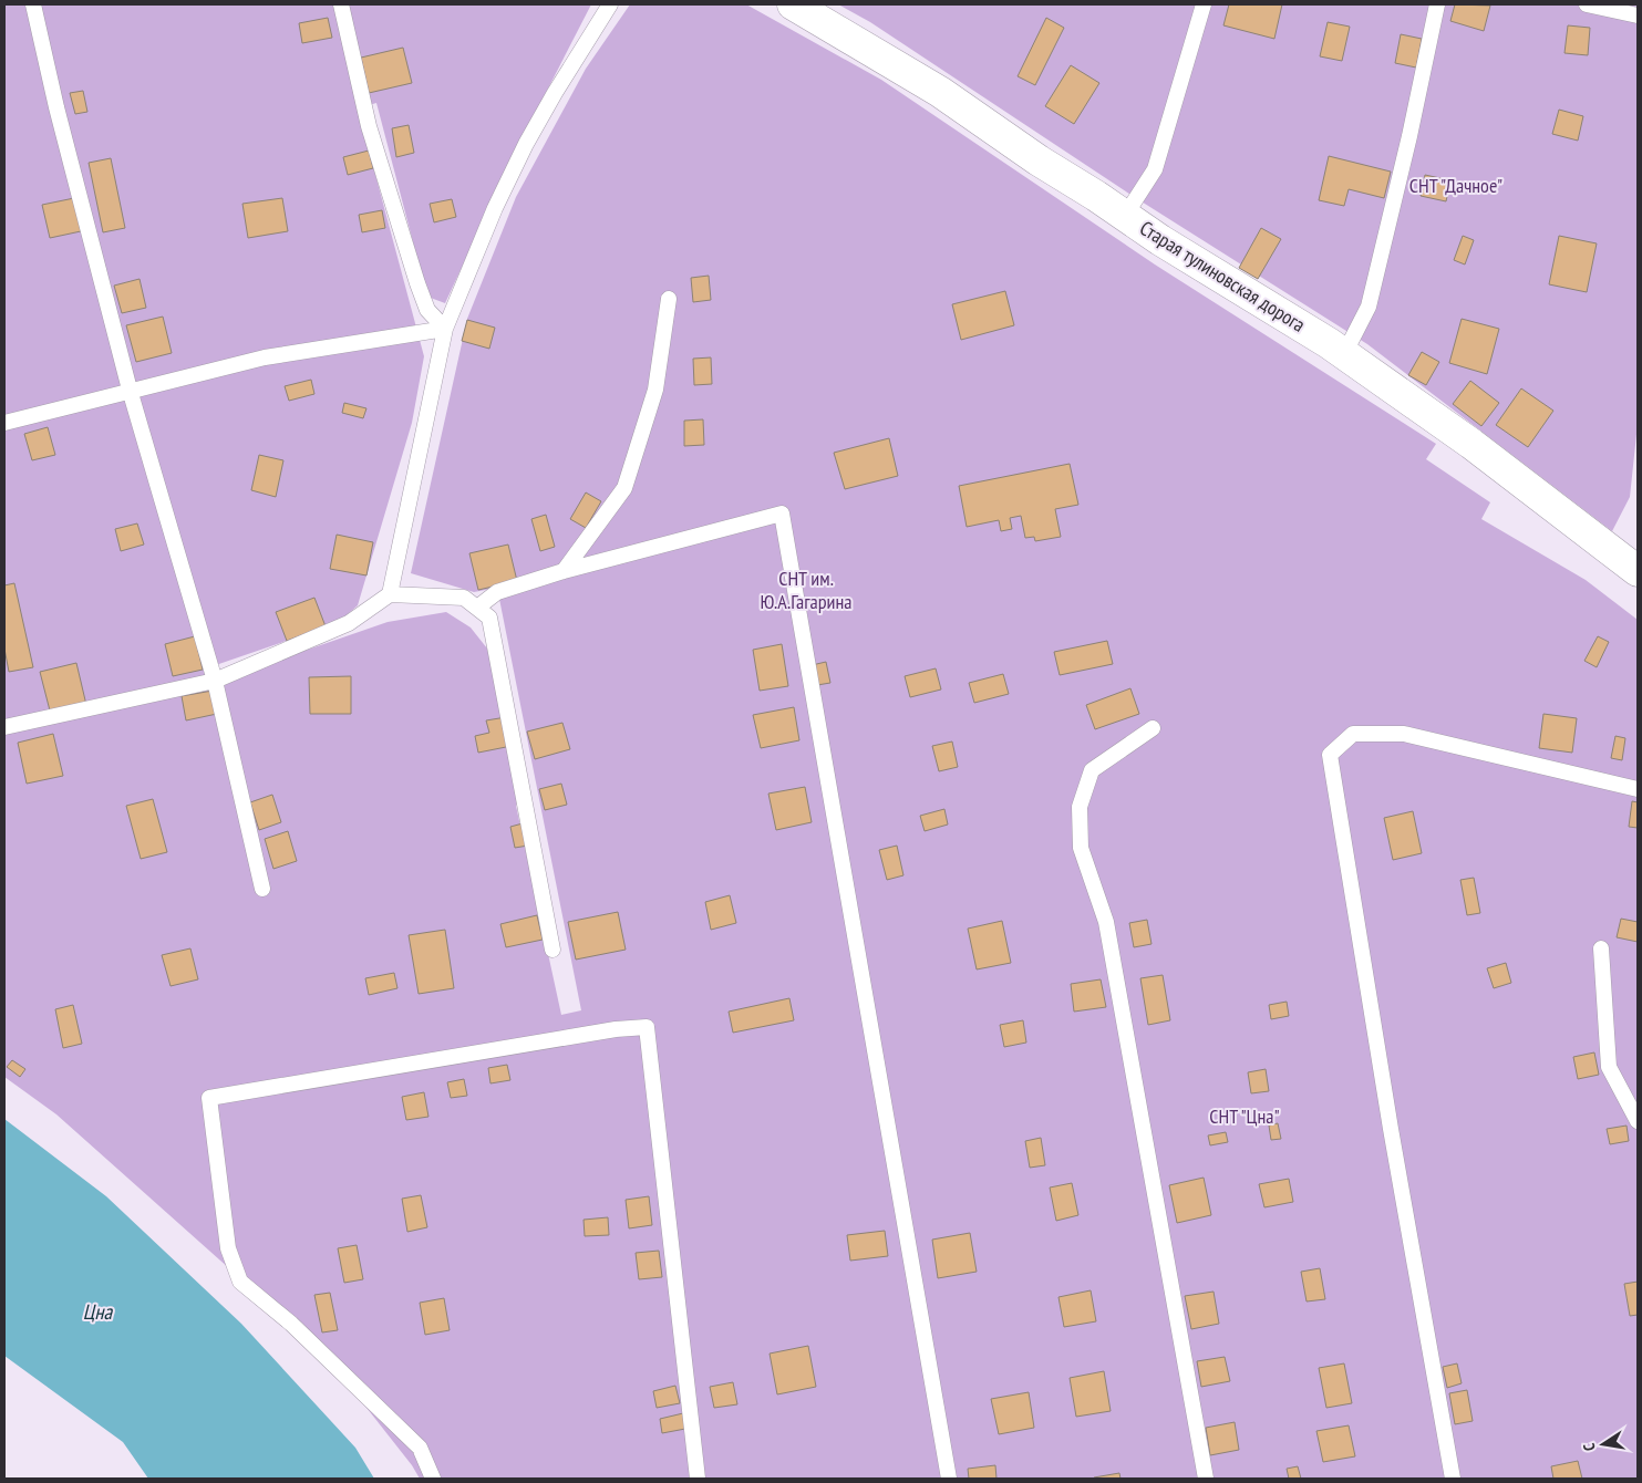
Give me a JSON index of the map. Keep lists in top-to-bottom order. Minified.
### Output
{"streets":{"street":["Старая тулиновская дорога"]},"water":["Цна"],"parks":["СНТ \"Дачное\"","СНТ им. Ю.А.Гагарина","СНТ \"Цна\""],"north":"left"}
